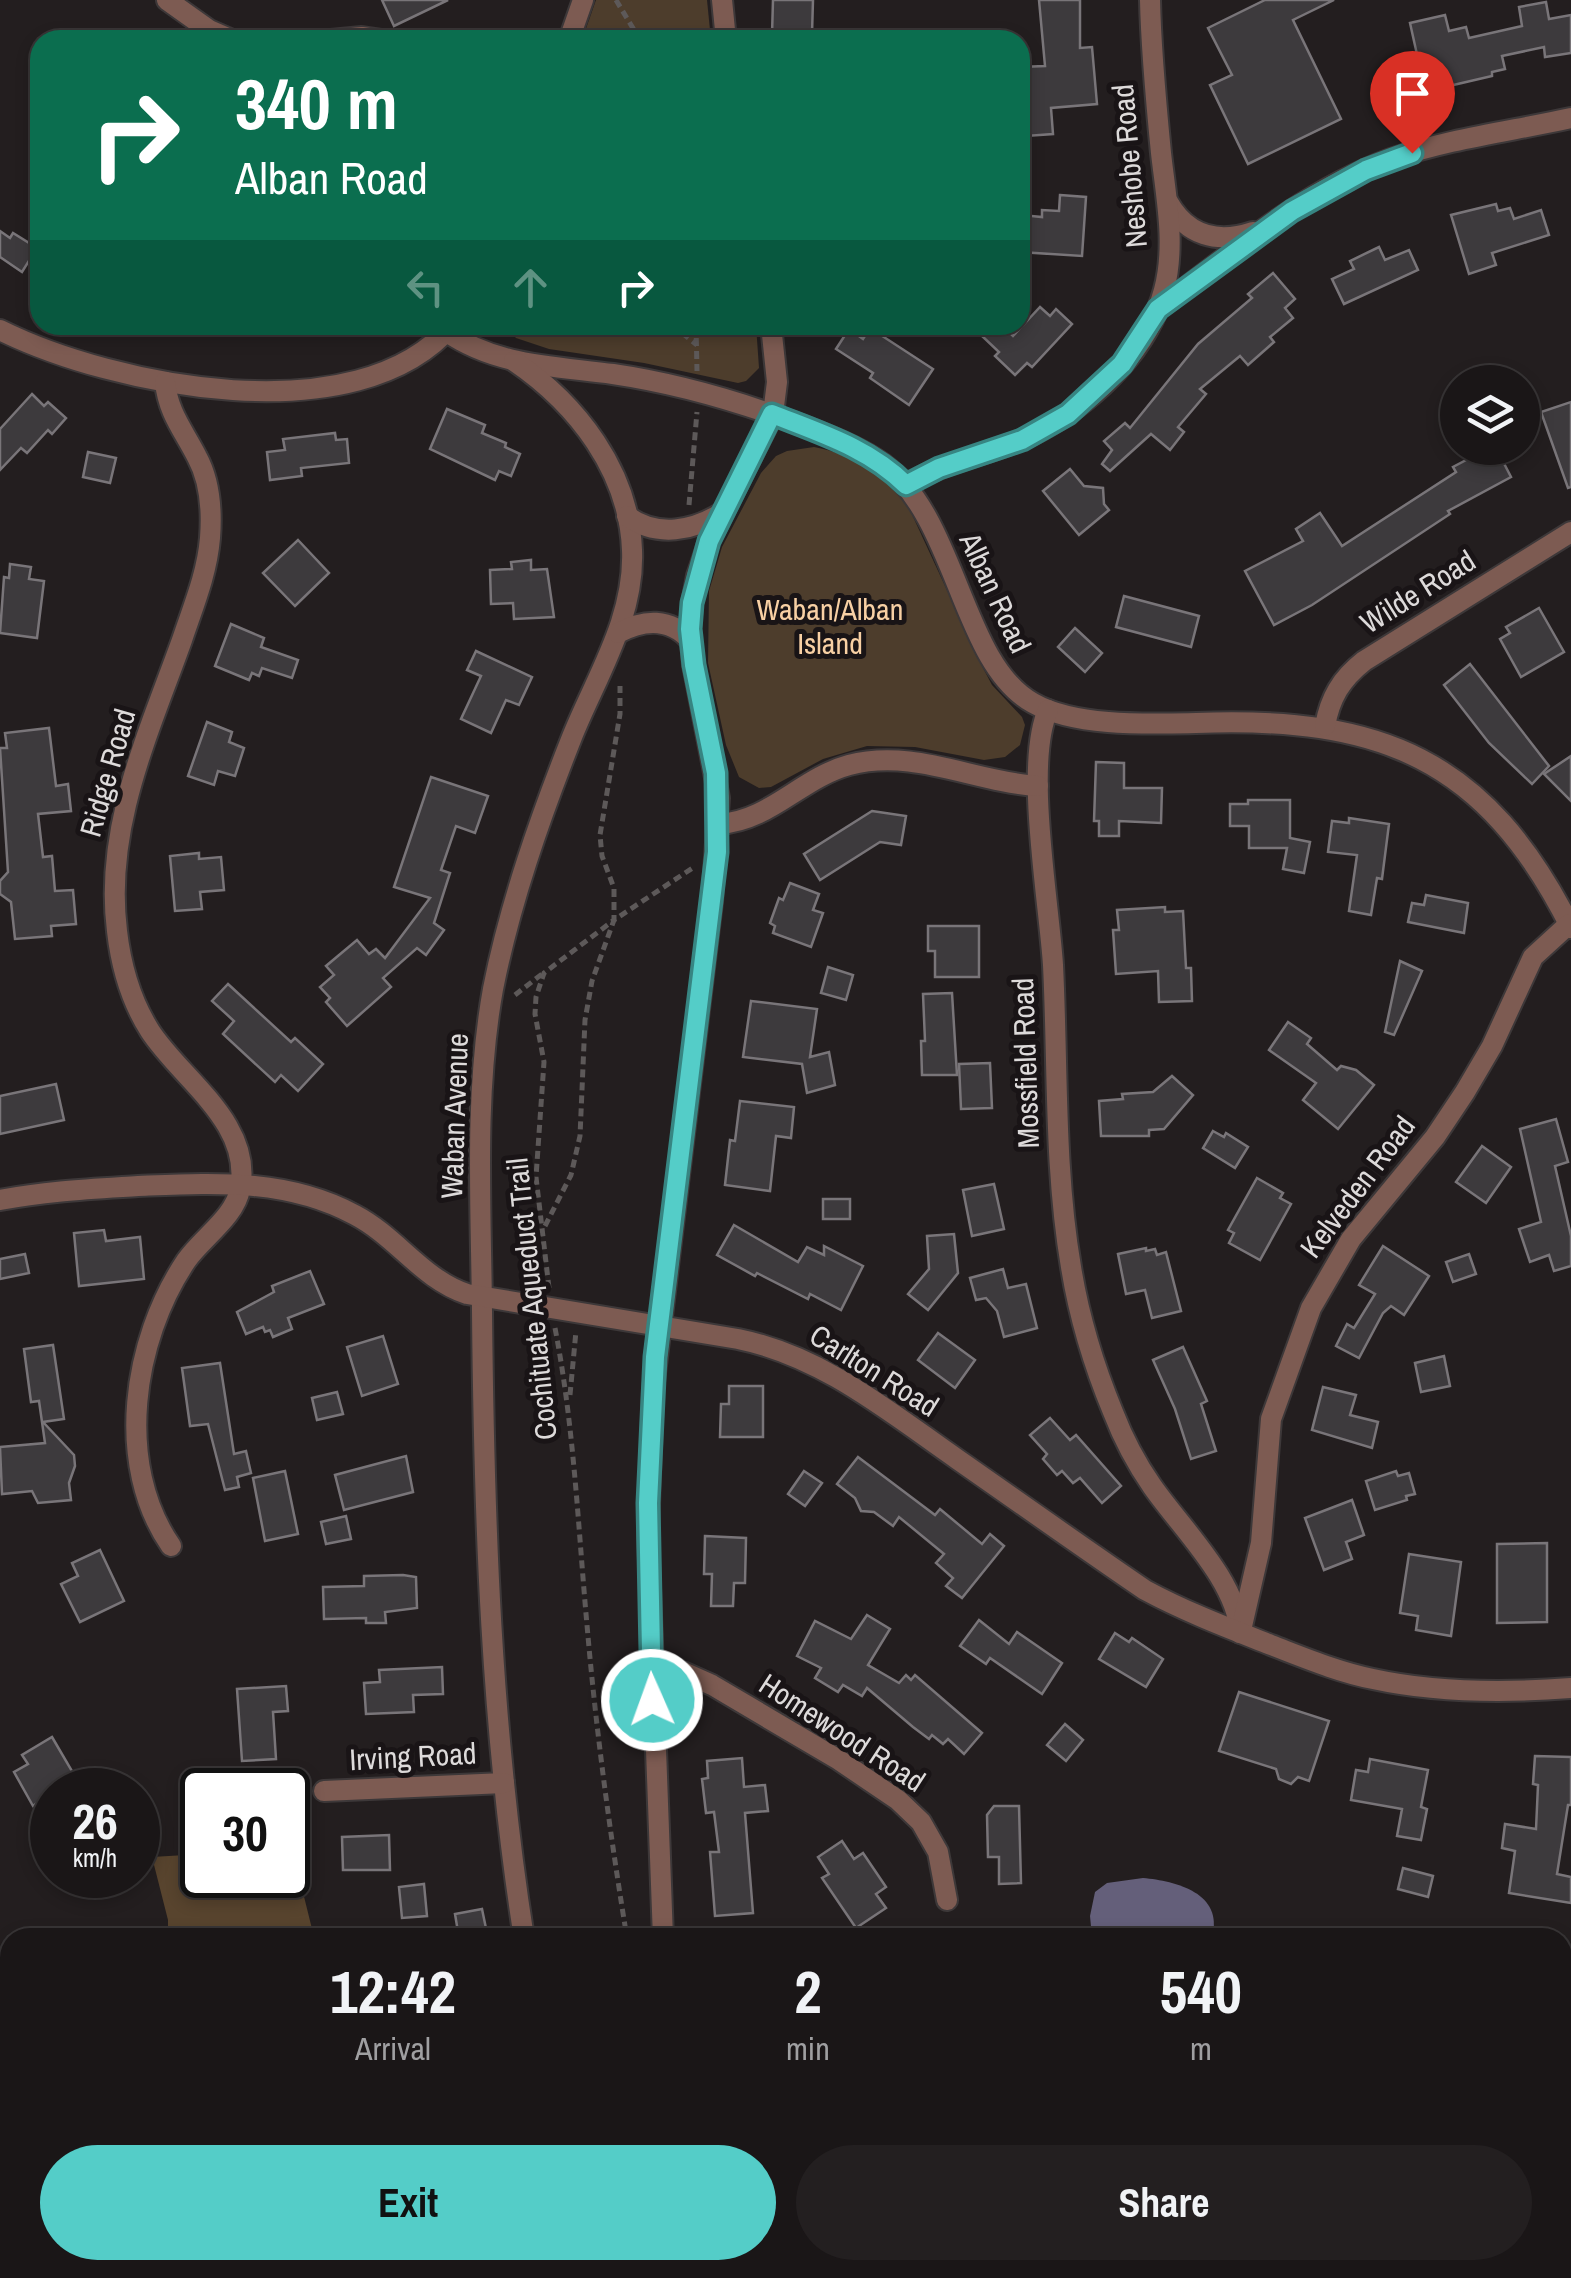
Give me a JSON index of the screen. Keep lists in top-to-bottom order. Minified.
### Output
{"streets":{"street":["Neshobe Road","Wilde Road","Alban Road","Ridge Road","Mossfield Road","Waban Avenue","Kelveden Road","Carlton Road","Homewood Road","Irving Road"],"path":["Cochituate Aqueduct Trail"]},"crossings":[["Neshobe Road","Alban Road"],["Wilde Road","Alban Road"],["Alban Road","Mossfield Road"],["Alban Road","Waban Avenue"],["Alban Road","Kelveden Road"],["Ridge Road","Carlton Road"],["Mossfield Road","Kelveden Road"],["Mossfield Road","Carlton Road"],["Waban Avenue","Carlton Road"],["Waban Avenue","Irving Road"],["Kelveden Road","Carlton Road"],["Cochituate Aqueduct Trail","Carlton Road"]],"parks":["Waban/Alban Island"],"page":{"turn":["340 m","Alban Road"],"speed":"26 km/h","limit":"30","eta":["12:42","Arrival","2","min","540","m"],"buttons":["Exit","Share"]}}
